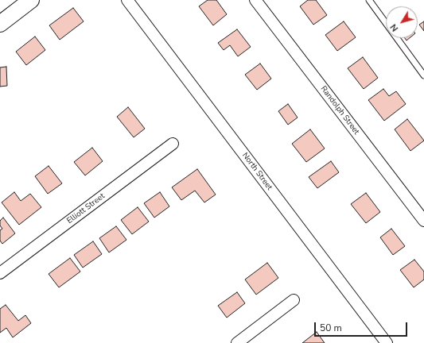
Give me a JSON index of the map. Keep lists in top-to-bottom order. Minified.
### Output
{"streets":{"street":["Randolph Street","North Street","Elliott Street"]},"scale_bar":"50 m","north":"bottom left"}
